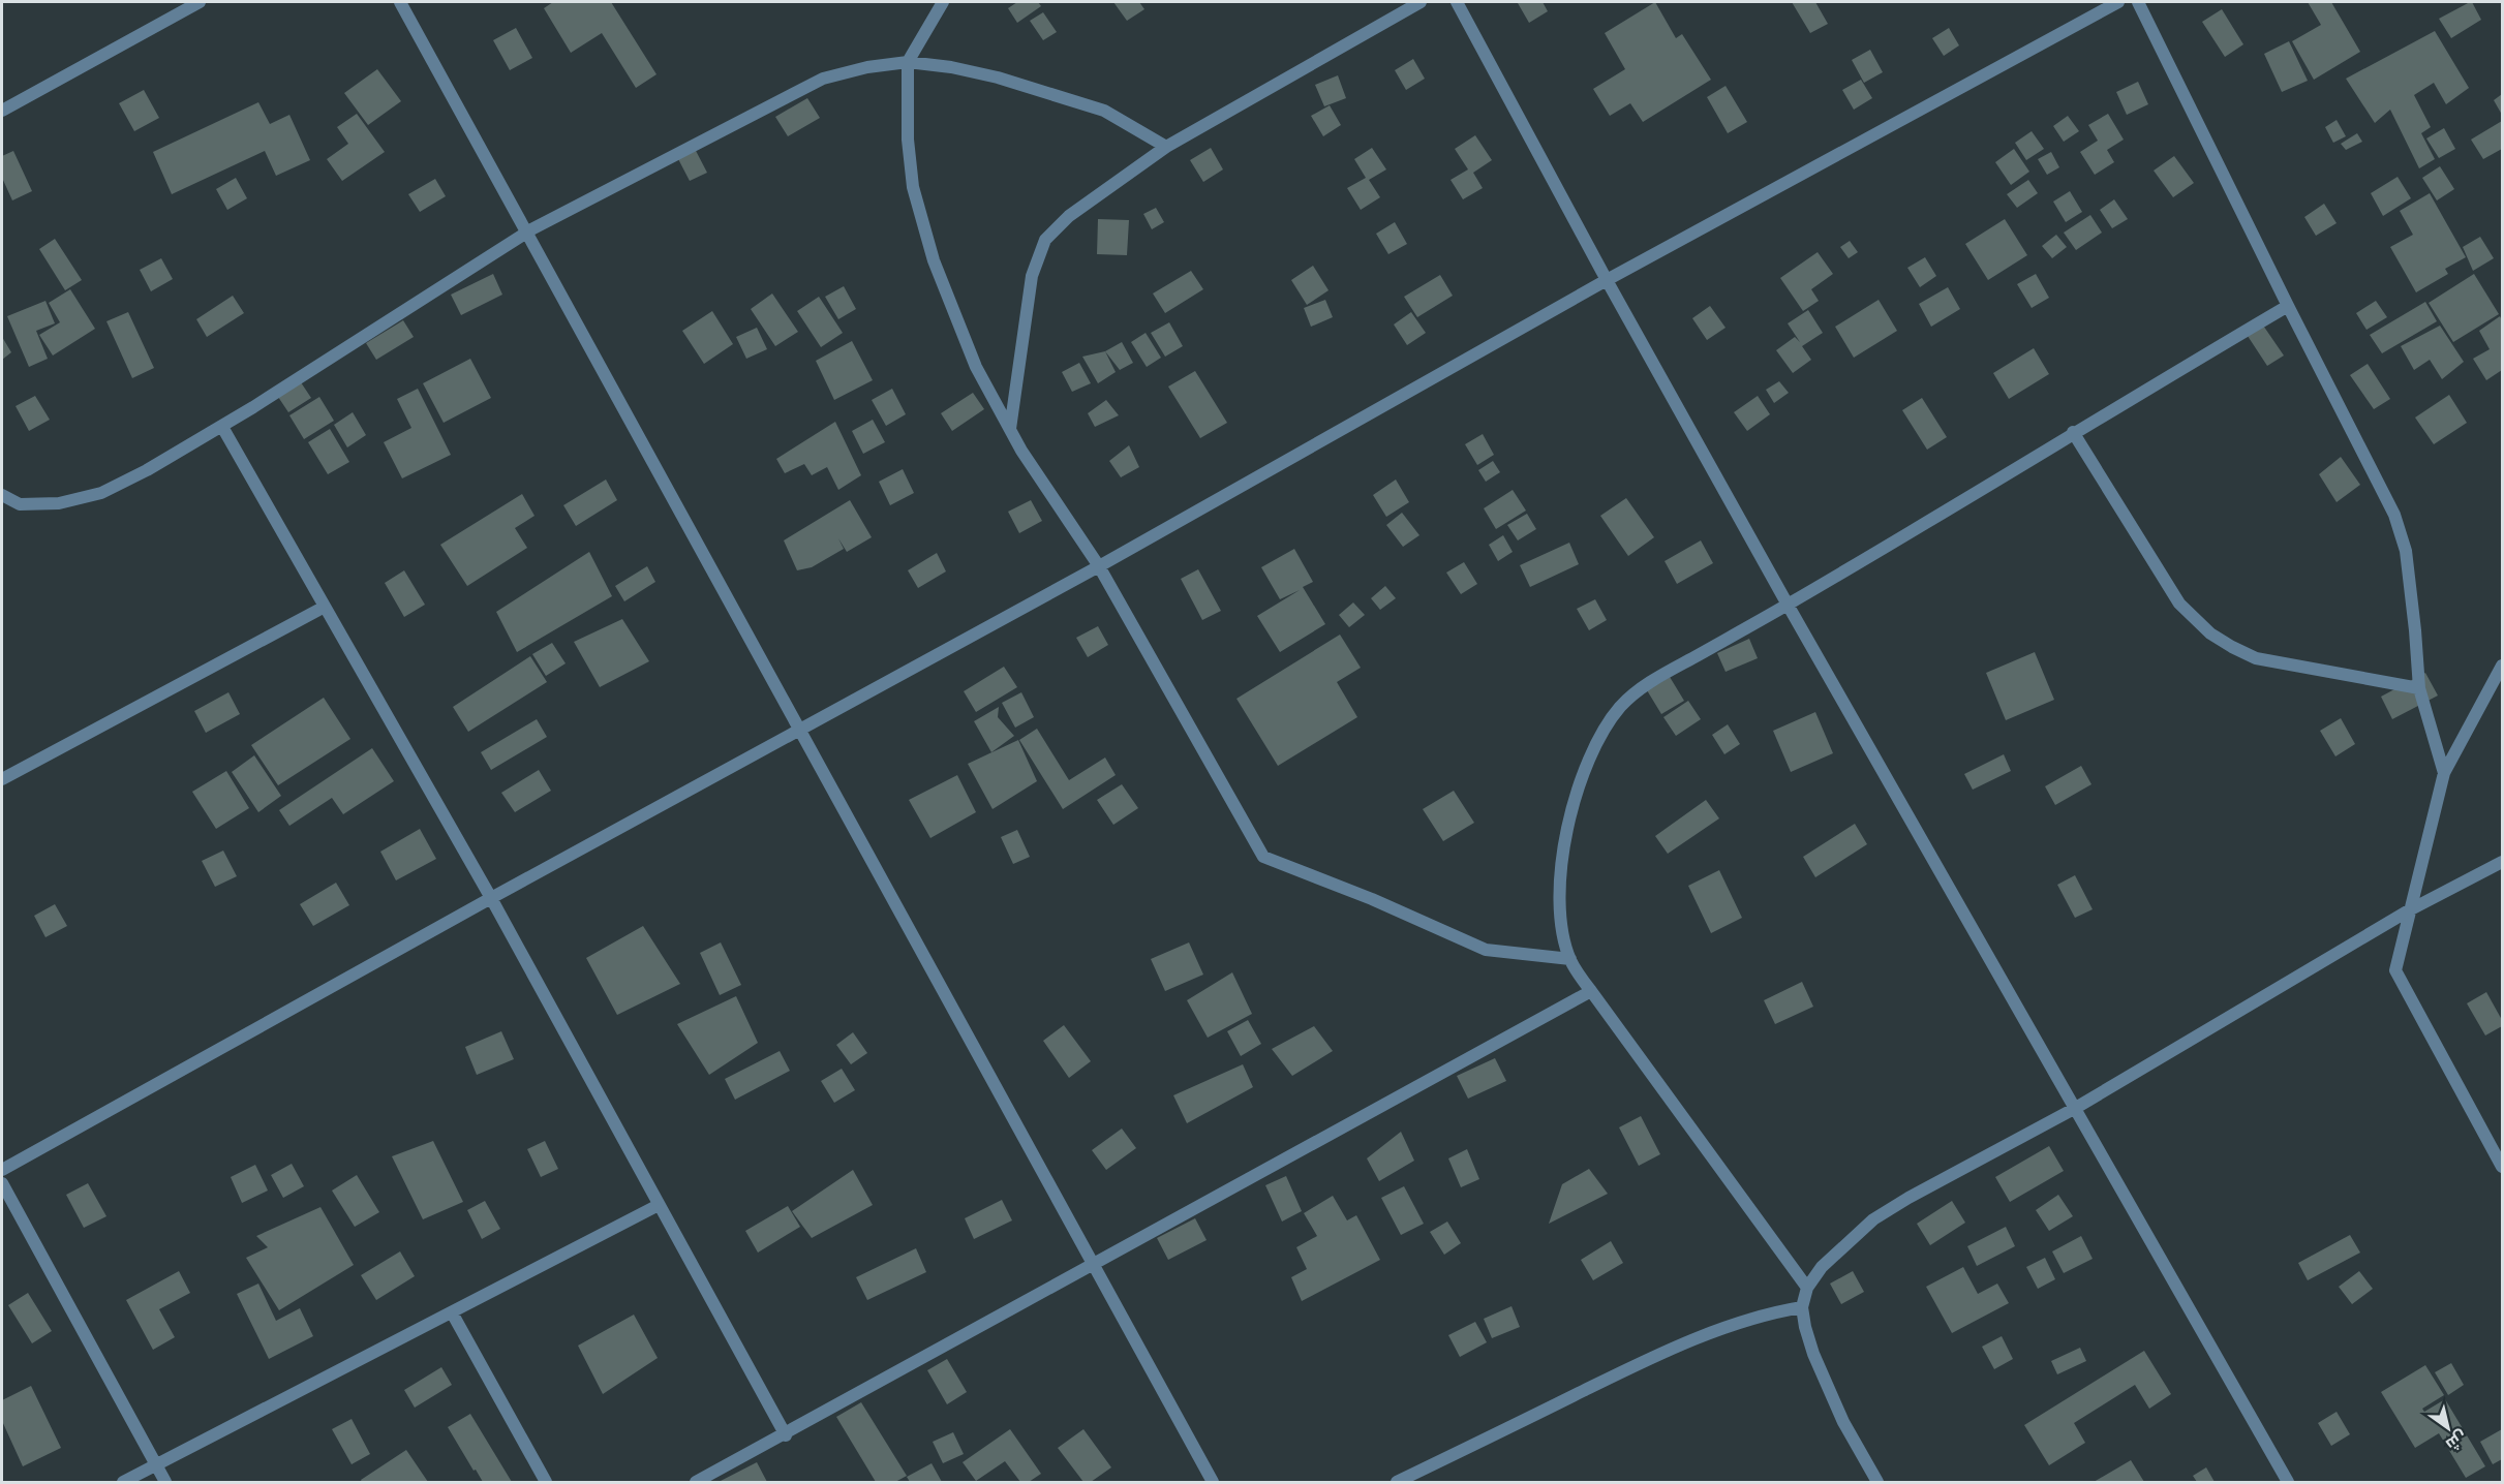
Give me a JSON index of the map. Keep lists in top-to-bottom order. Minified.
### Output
{"north":"bottom right"}
